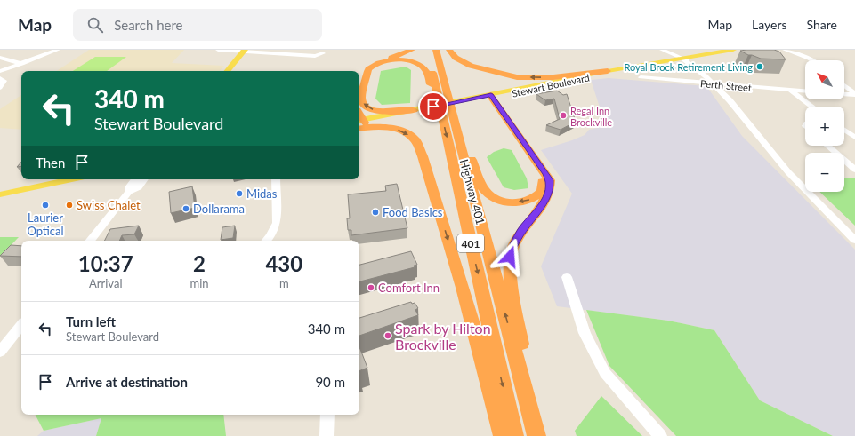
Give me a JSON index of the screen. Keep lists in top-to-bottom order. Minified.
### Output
{"streets":{"highway":["Highway 401","401"],"main road":["Stewart Boulevard"],"street":["Perth Street"]},"places":["Royal Brock Retirement Living","Regal Inn Brockville","Midas","Laurier Optical","Swiss Chalet","Dollarama","Food Basics","Comfort Inn","Spark by Hilton Brockville"],"north":"top left","page":{"header":"Map","search":"Search here","nav":["Map","Layers","Share"],"map_buttons":["+","−"],"turn":["340 m","Stewart Boulevard"],"then":"Then","eta":["10:37","Arrival","2","min","430","m"],"list":[{"name":"Turn left","note":"Stewart Boulevard","value":"340 m"},{"name":"Arrive at destination","value":"90 m"}]}}
